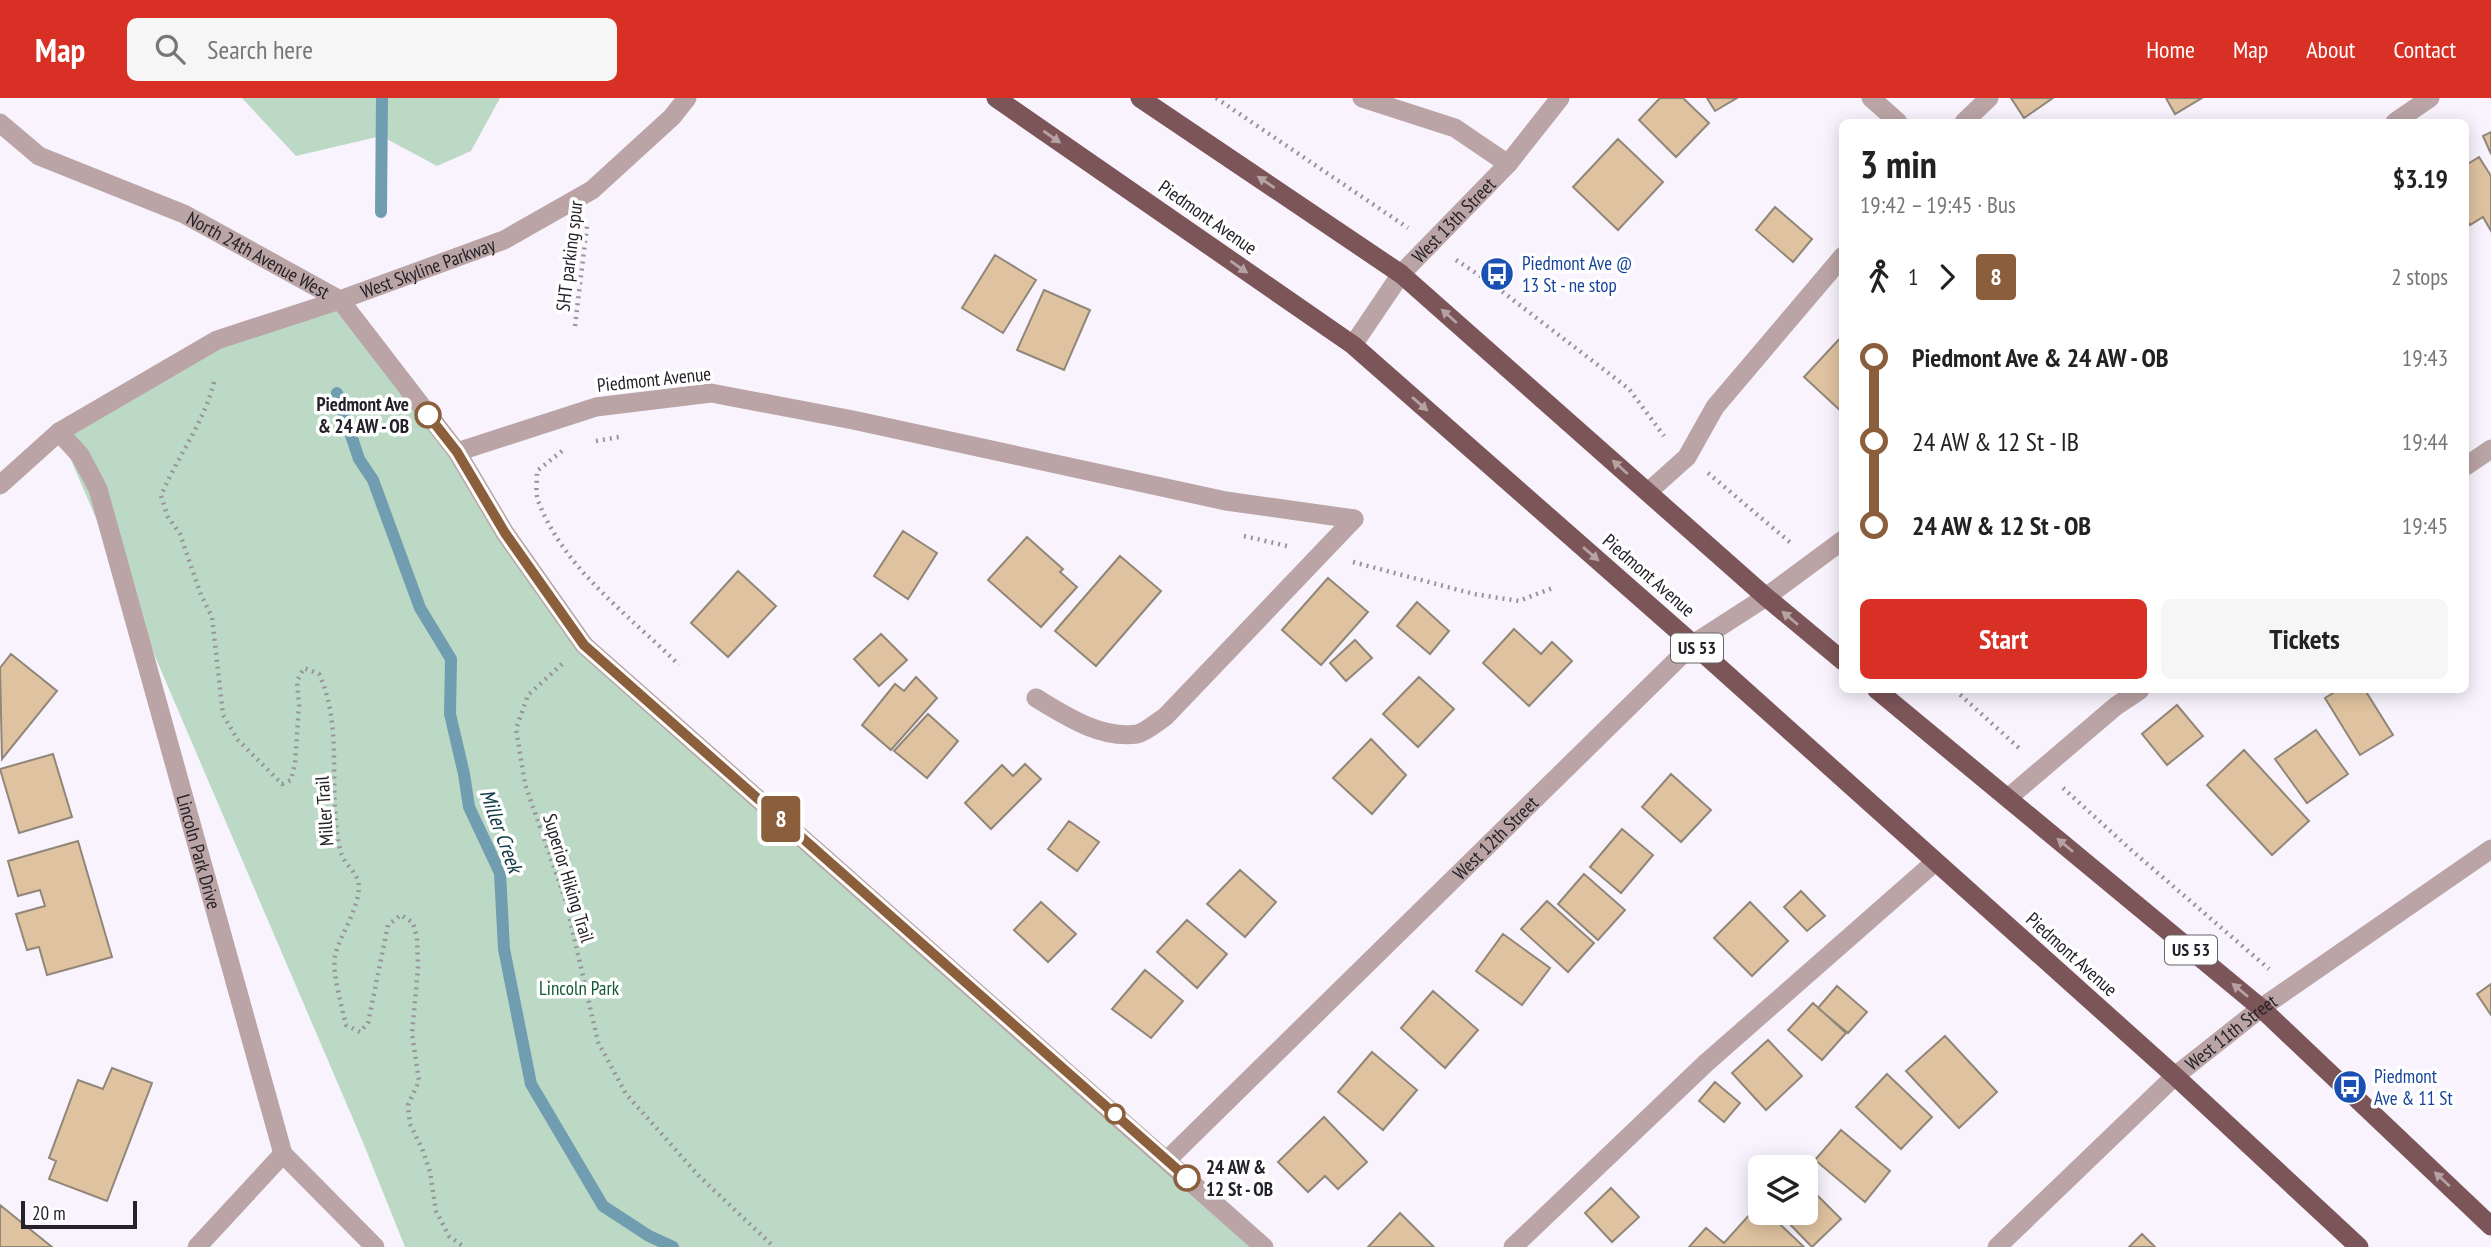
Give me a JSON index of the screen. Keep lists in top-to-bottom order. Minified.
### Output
{"streets":{"highway":["Piedmont Avenue","US 53"],"street":["West 13th Street","North 24th Avenue West","West Skyline Parkway","West 12th Street","Lincoln Park Drive","West 11th Street"],"path":["SHT parking spur","Miller Trail","Superior Hiking Trail"]},"crossings":[["Piedmont Avenue","West 13th Street"],["Piedmont Avenue","North 24th Avenue West"],["Piedmont Avenue","West 12th Street"],["Piedmont Avenue","West 11th Street"],["North 24th Avenue West","West Skyline Parkway"],["North 24th Avenue West","West 12th Street"],["North 24th Avenue West","Superior Hiking Trail"],["SHT parking spur","West Skyline Parkway"],["West Skyline Parkway","Lincoln Park Drive"],["US 53","West 11th Street"]],"water":["Miller Creek"],"parks":["Lincoln Park"],"places":{"bus stop":["Piedmont Ave @ 13 St - ne stop","Piedmont Ave & 11 St"],"other":["Piedmont Ave & 24 AW - OB","24 AW & 12 St - OB"]},"lines":["bus line 8"],"scale_bar":"20 m","page":{"header":"Map","search":"Search here","nav":["Home","Map","About","Contact"],"on_map":"8","heading":["3 min","19:42 – 19:45 · Bus","$3.19"],"legs":["1","8","2 stops"],"list":[{"name":"Piedmont Ave & 24 AW - OB","value":"19:43"},{"name":"24 AW & 12 St - IB","value":"19:44"},{"name":"24 AW & 12 St - OB","value":"19:45"}],"buttons":["Start","Tickets"],"scale":"20 m"}}
